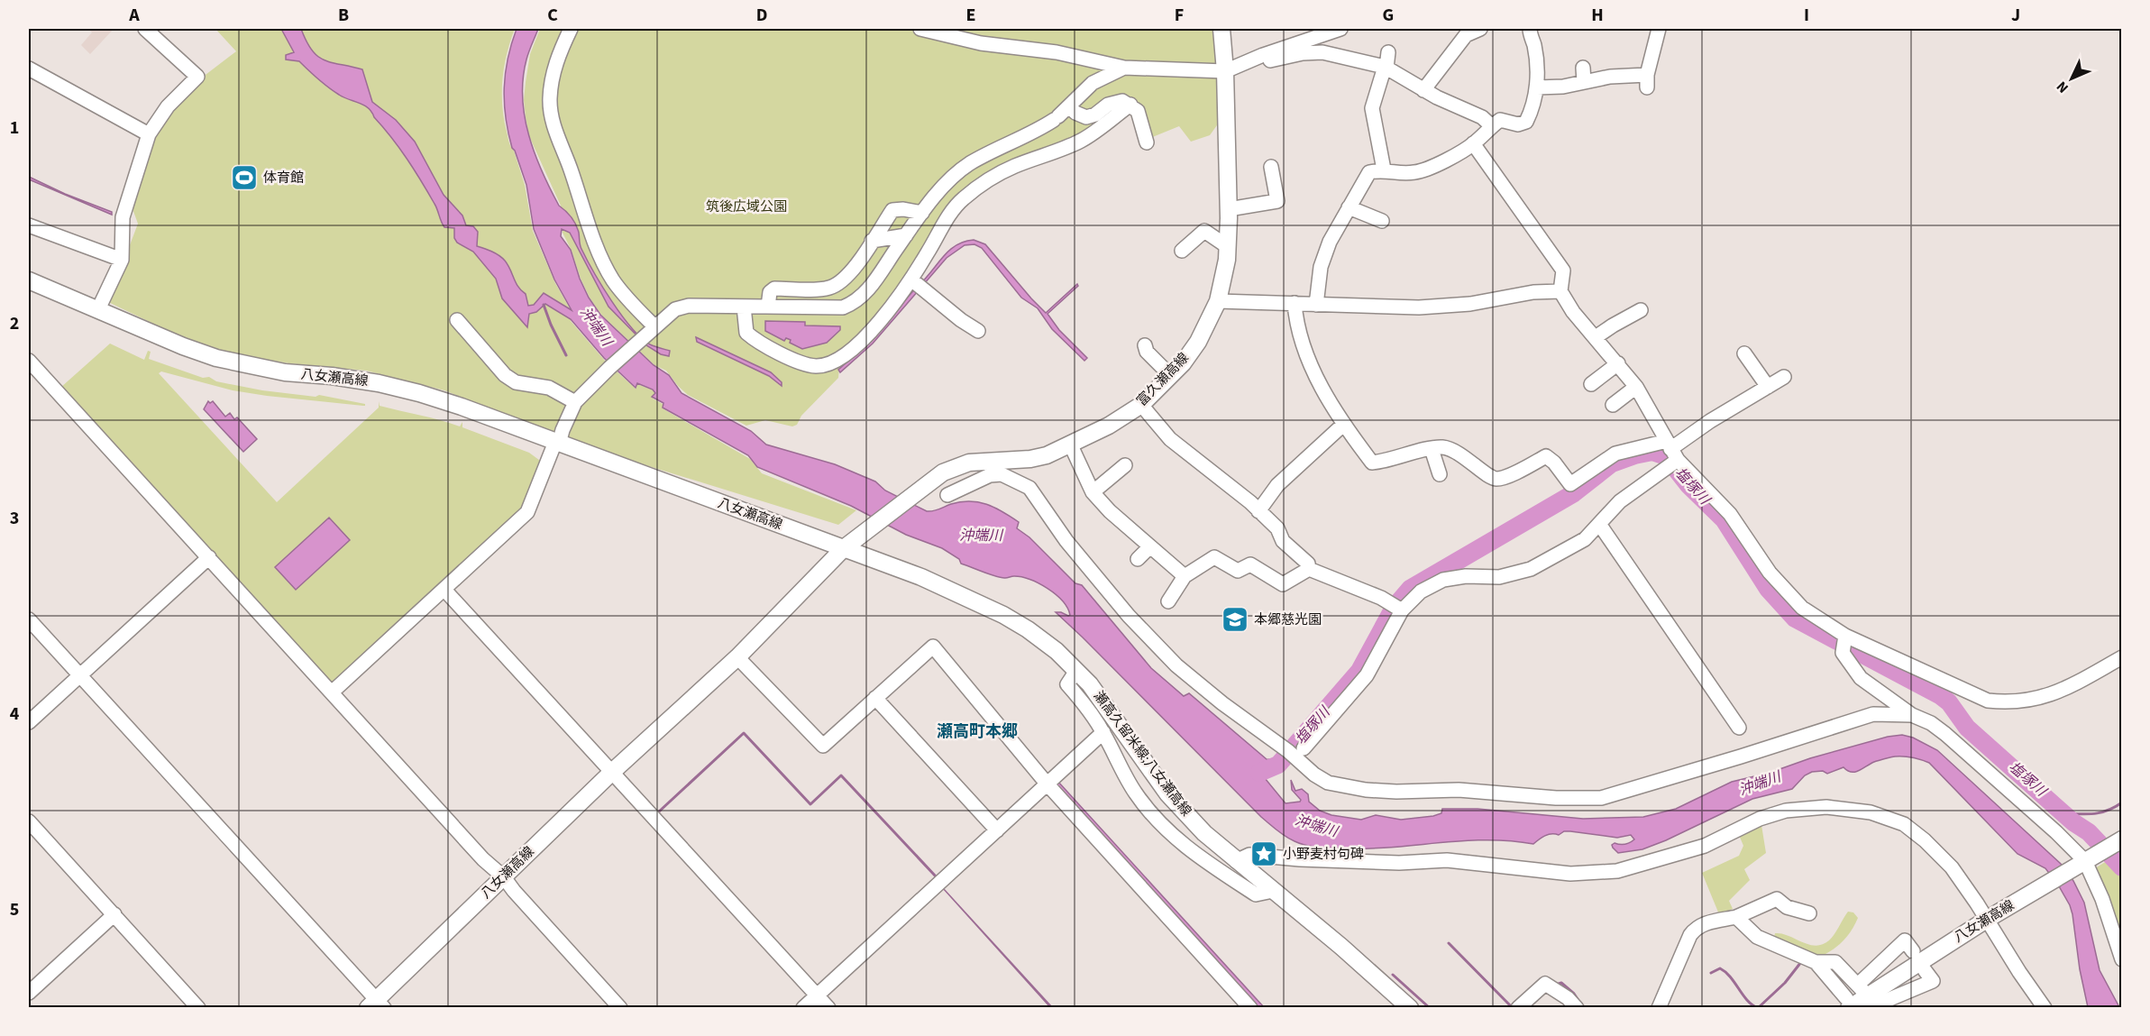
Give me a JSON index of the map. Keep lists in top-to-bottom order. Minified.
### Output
{"streets":{"main road":["八女瀬高線","富久瀬高線","瀬高久留米線;八女瀬高線"]},"crossings":[["八女瀬高線","富久瀬高線"],["八女瀬高線","瀬高久留米線;八女瀬高線"],["富久瀬高線","瀬高久留米線;八女瀬高線"]],"districts":["瀬高町本郷"],"water":["沖端川","塩塚川"],"parks":["筑後広域公園"],"places":{"sports":["体育館"],"school or university":["本郷慈光園"],"place":["小野麦村句碑"]},"north":"bottom left","grid":{"columns":["A","B","C","D","E","F","G","H","I","J"],"rows":["1","2","3","4","5"]}}
